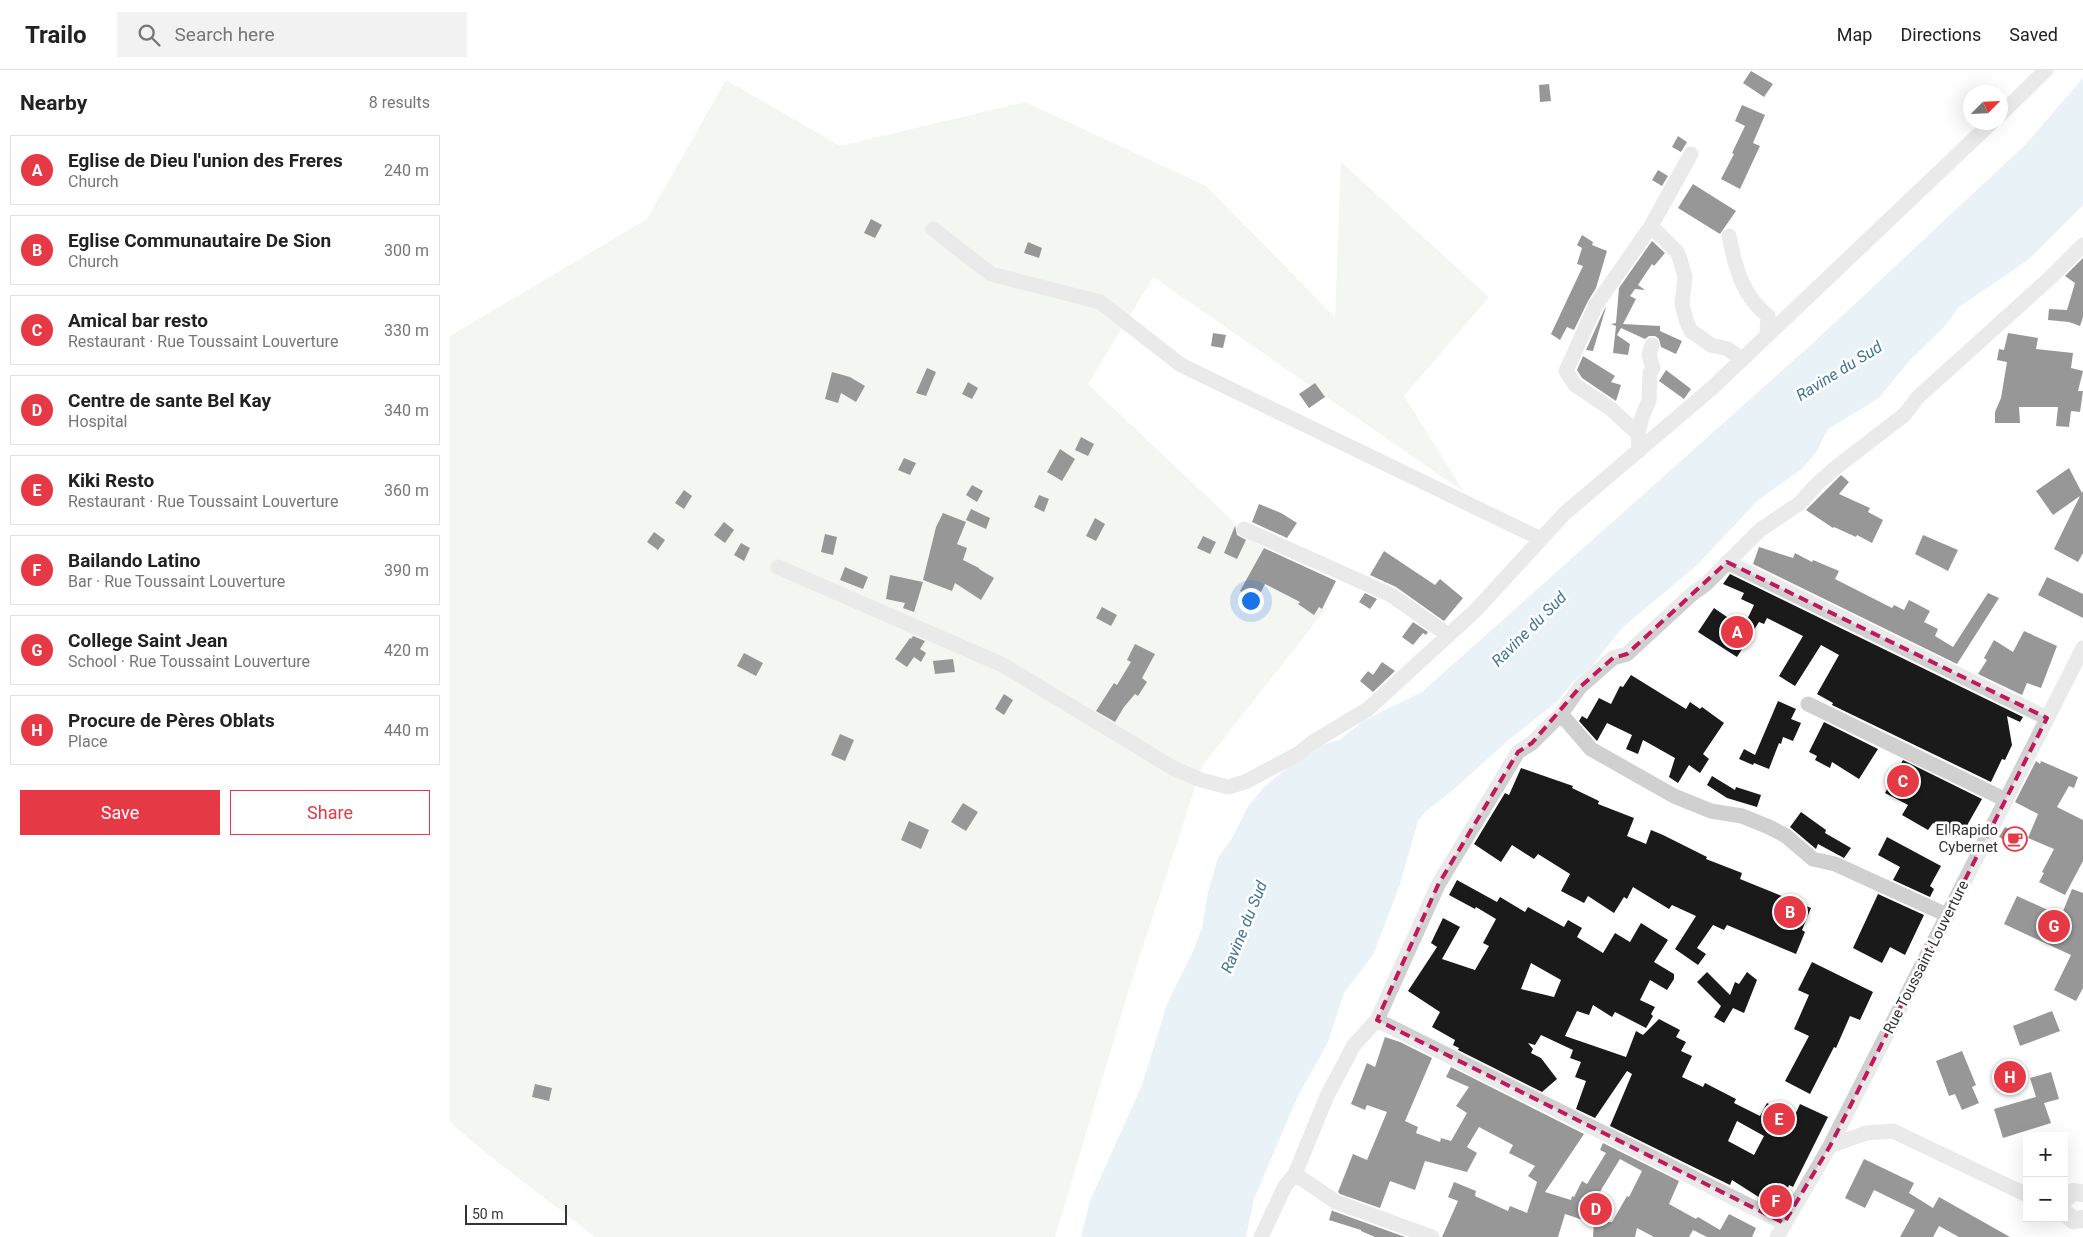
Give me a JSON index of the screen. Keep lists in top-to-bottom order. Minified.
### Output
{"streets":{"street":["Rue Toussaint Louverture"]},"water":["Ravine du Sud"],"places":{"cafe":["El Rapido Cybernet"]},"scale_bar":"50 m","north":"top right","page":{"header":"Trailo","search":"Search here","nav":["Map","Directions","Saved"],"heading":["Nearby","8 results"],"list":[{"mark":"A","name":"Eglise de Dieu l'union des Freres","note":"Church","value":"240 m"},{"mark":"B","name":"Eglise Communautaire De Sion","note":"Church","value":"300 m"},{"mark":"C","name":"Amical bar resto","note":"Restaurant · Rue Toussaint Louverture","value":"330 m"},{"mark":"D","name":"Centre de sante Bel Kay","note":"Hospital","value":"340 m"},{"mark":"E","name":"Kiki Resto","note":"Restaurant · Rue Toussaint Louverture","value":"360 m"},{"mark":"F","name":"Bailando Latino","note":"Bar · Rue Toussaint Louverture","value":"390 m"},{"mark":"G","name":"College Saint Jean","note":"School · Rue Toussaint Louverture","value":"420 m"},{"mark":"H","name":"Procure de Pères Oblats","note":"Place","value":"440 m"}],"pins":["A","C","B","G","H","E","F","D"],"buttons":["Save","Share"],"map_buttons":["+","−"],"scale":"50 m"}}
